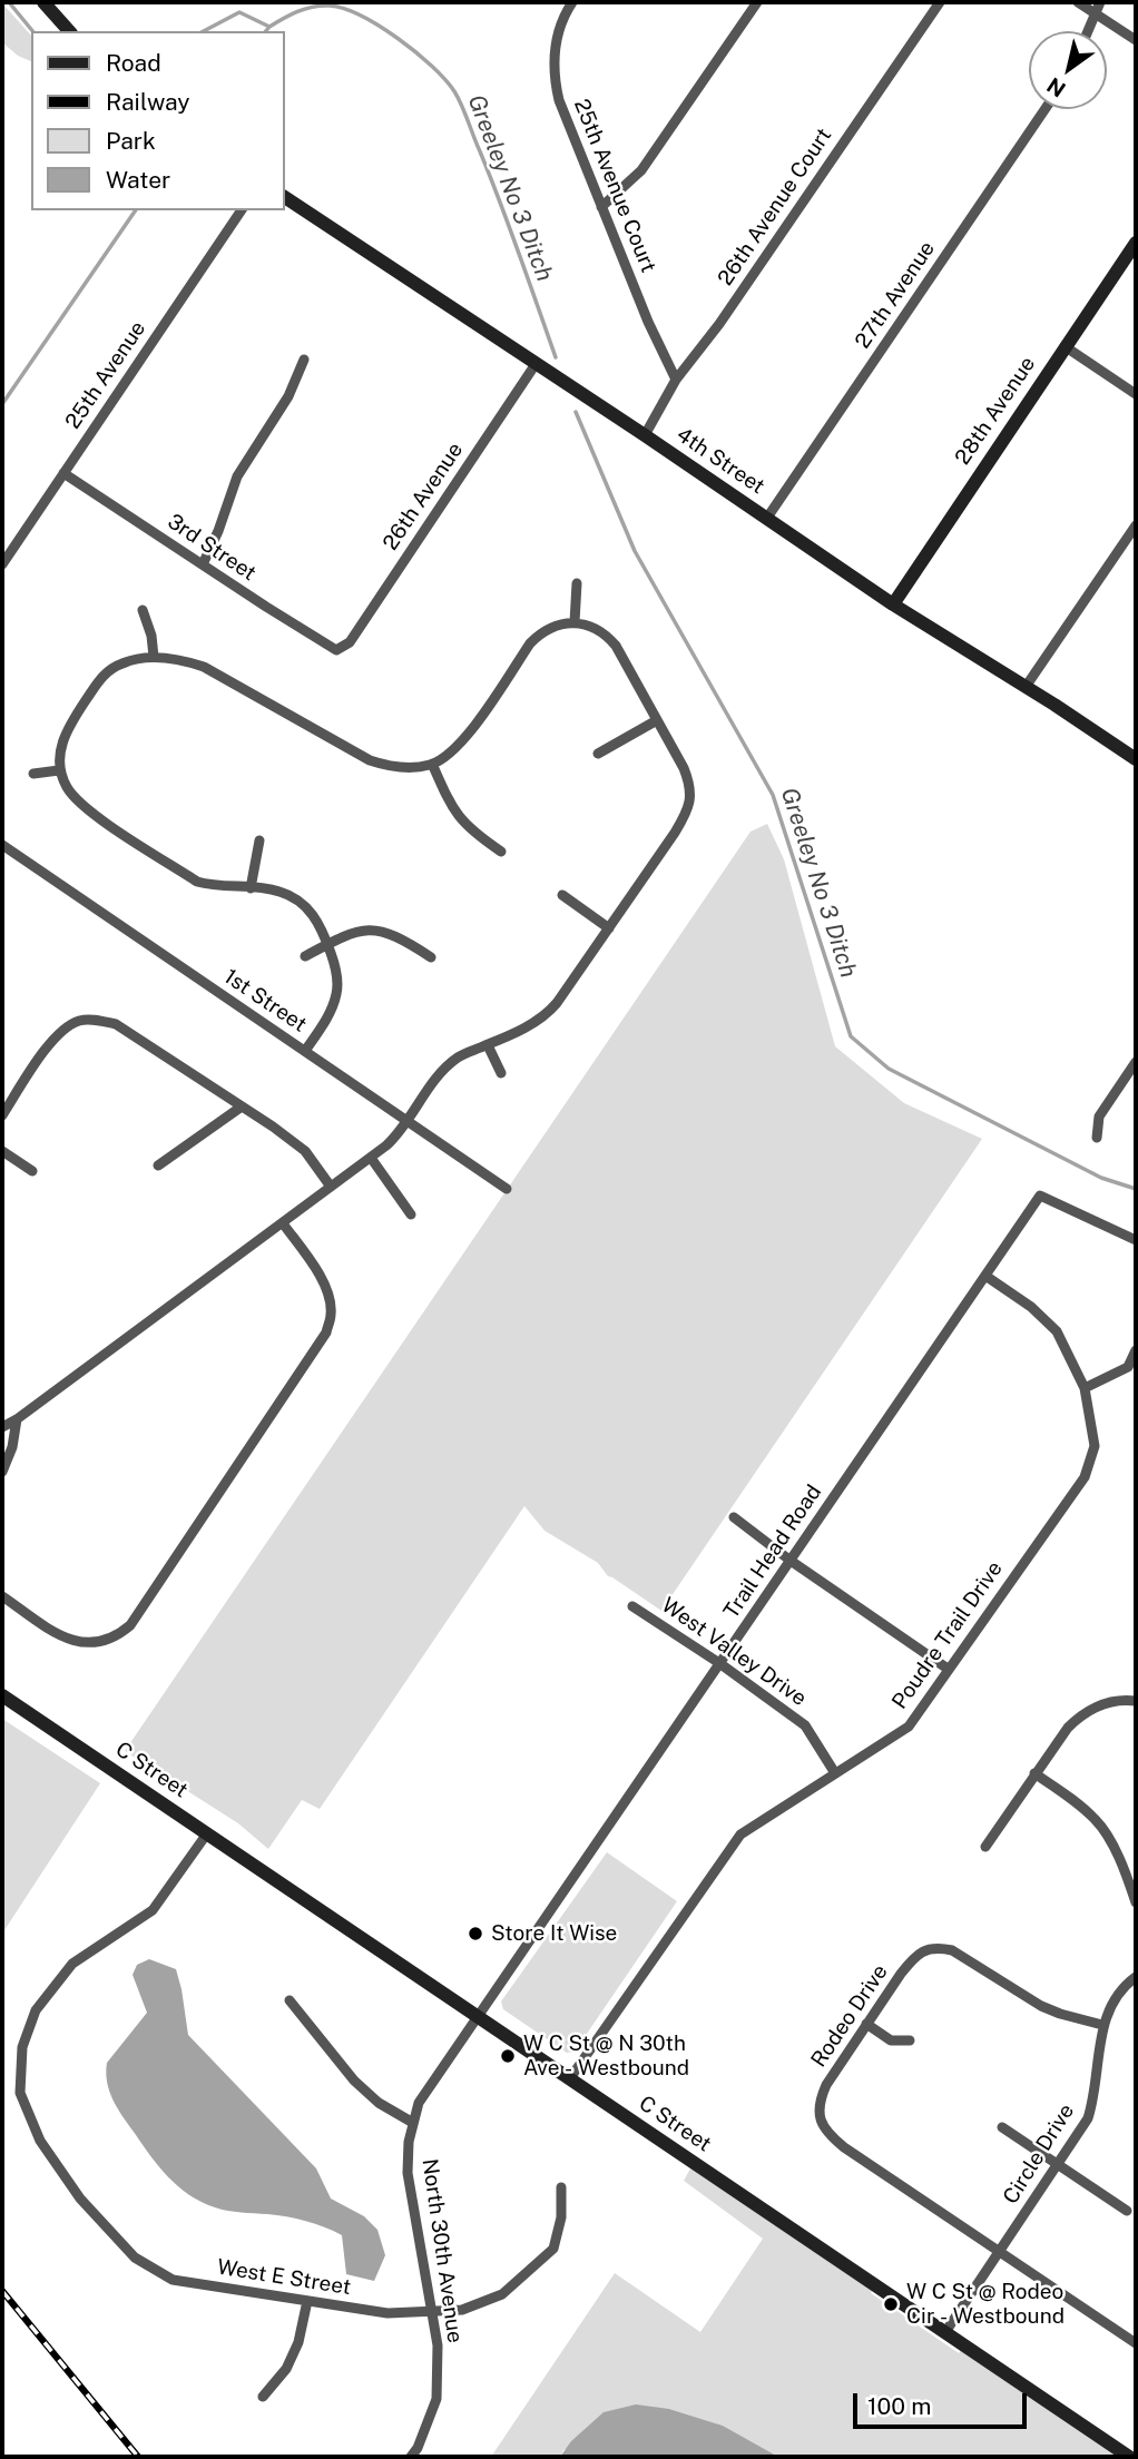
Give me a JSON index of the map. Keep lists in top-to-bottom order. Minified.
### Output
{"streets":{"street":["25th Avenue Court","26th Avenue Court","27th Avenue","25th Avenue","28th Avenue","4th Street","26th Avenue","3rd Street","1st Street","Trail Head Road","Poudre Trail Drive","West Valley Drive","C Street","Rodeo Drive","Circle Drive","North 30th Avenue","West E Street"]},"crossings":[["25th Avenue Court","26th Avenue Court"],["26th Avenue Court","4th Street"],["27th Avenue","4th Street"],["25th Avenue","3rd Street"],["28th Avenue","4th Street"],["4th Street","26th Avenue"],["26th Avenue","3rd Street"],["Trail Head Road","Poudre Trail Drive"],["Trail Head Road","West Valley Drive"],["Trail Head Road","C Street"],["Trail Head Road","North 30th Avenue"],["Poudre Trail Drive","West Valley Drive"],["Poudre Trail Drive","C Street"],["C Street","Circle Drive"],["C Street","North 30th Avenue"],["C Street","West E Street"],["Rodeo Drive","Circle Drive"],["North 30th Avenue","West E Street"]],"water":["Greeley No 3 Ditch"],"places":["Store It Wise","W C St @ N 30th Ave - Westbound","W C St @ Rodeo Cir - Westbound"],"legend":["Road","Railway","Park","Water"],"scale_bar":"100 m","north":"bottom left"}
